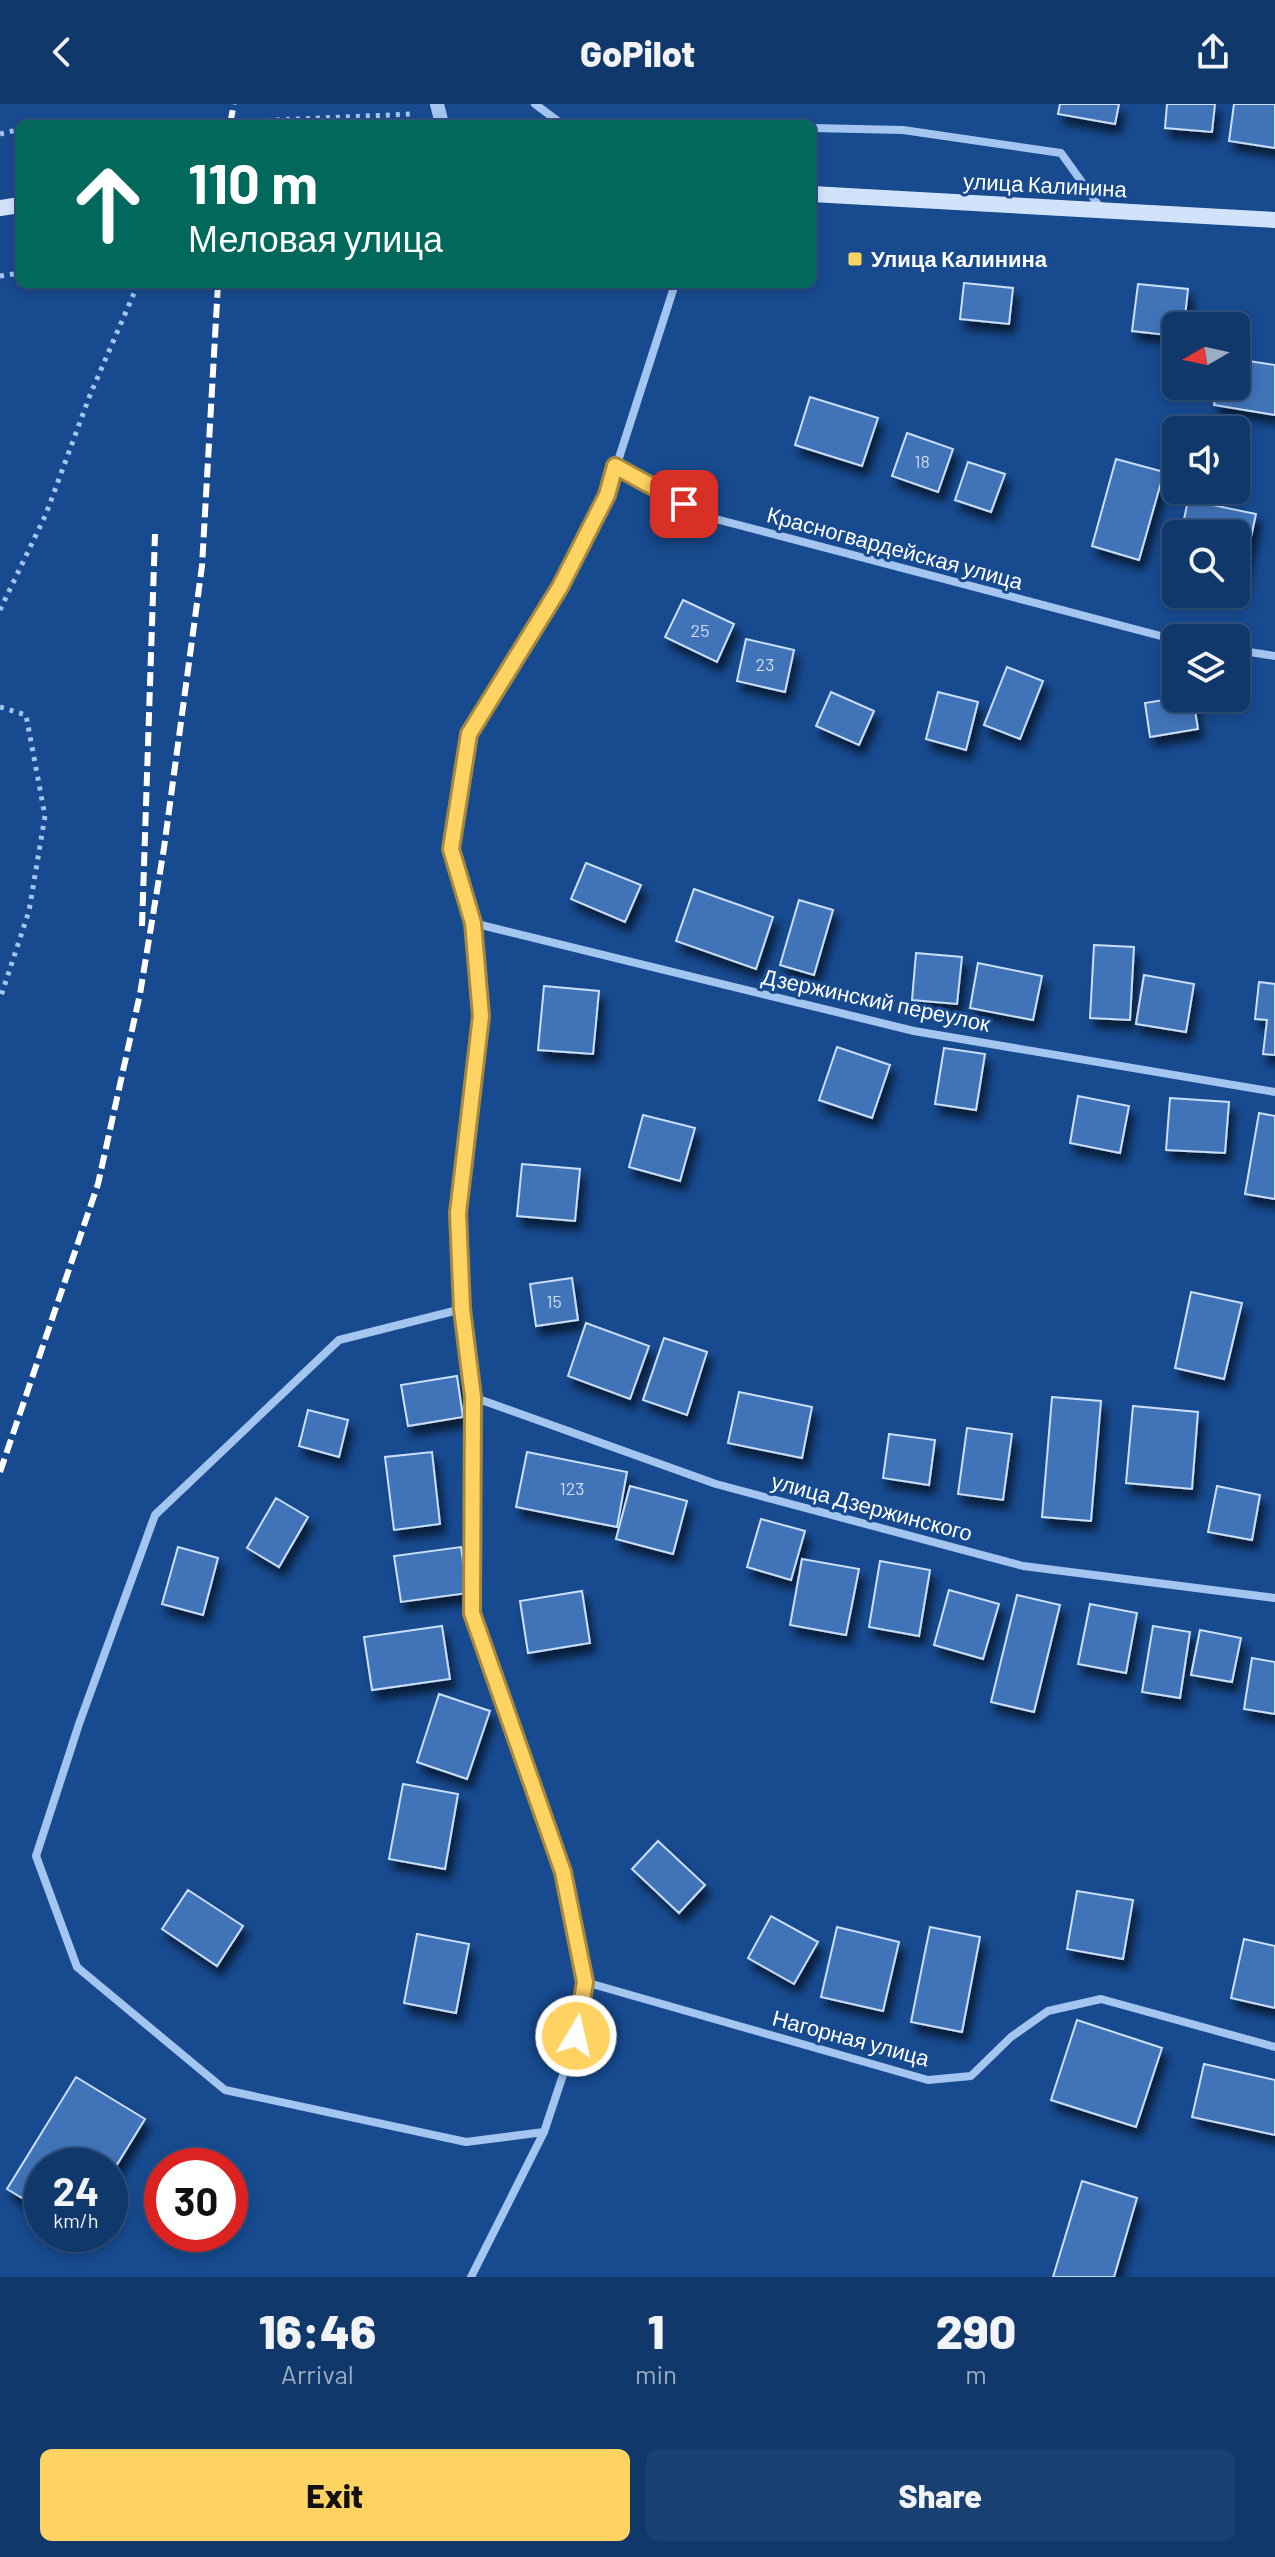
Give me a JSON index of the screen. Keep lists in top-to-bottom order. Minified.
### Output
{"streets":{"main road":["улица Калинина"],"street":["Красногвардейская улица","Дзержинский переулок","улица Дзержинского","Нагорная улица"]},"places":{"transit":["Улица Калинина"]},"house_numbers":["18","25","23","15","123"],"north":"left","page":{"header":"GoPilot","turn":["110 m","Меловая улица"],"speed":"24 km/h","limit":"30","eta":["16:46","Arrival","1","min","290","m"],"buttons":["Exit","Share"]}}
